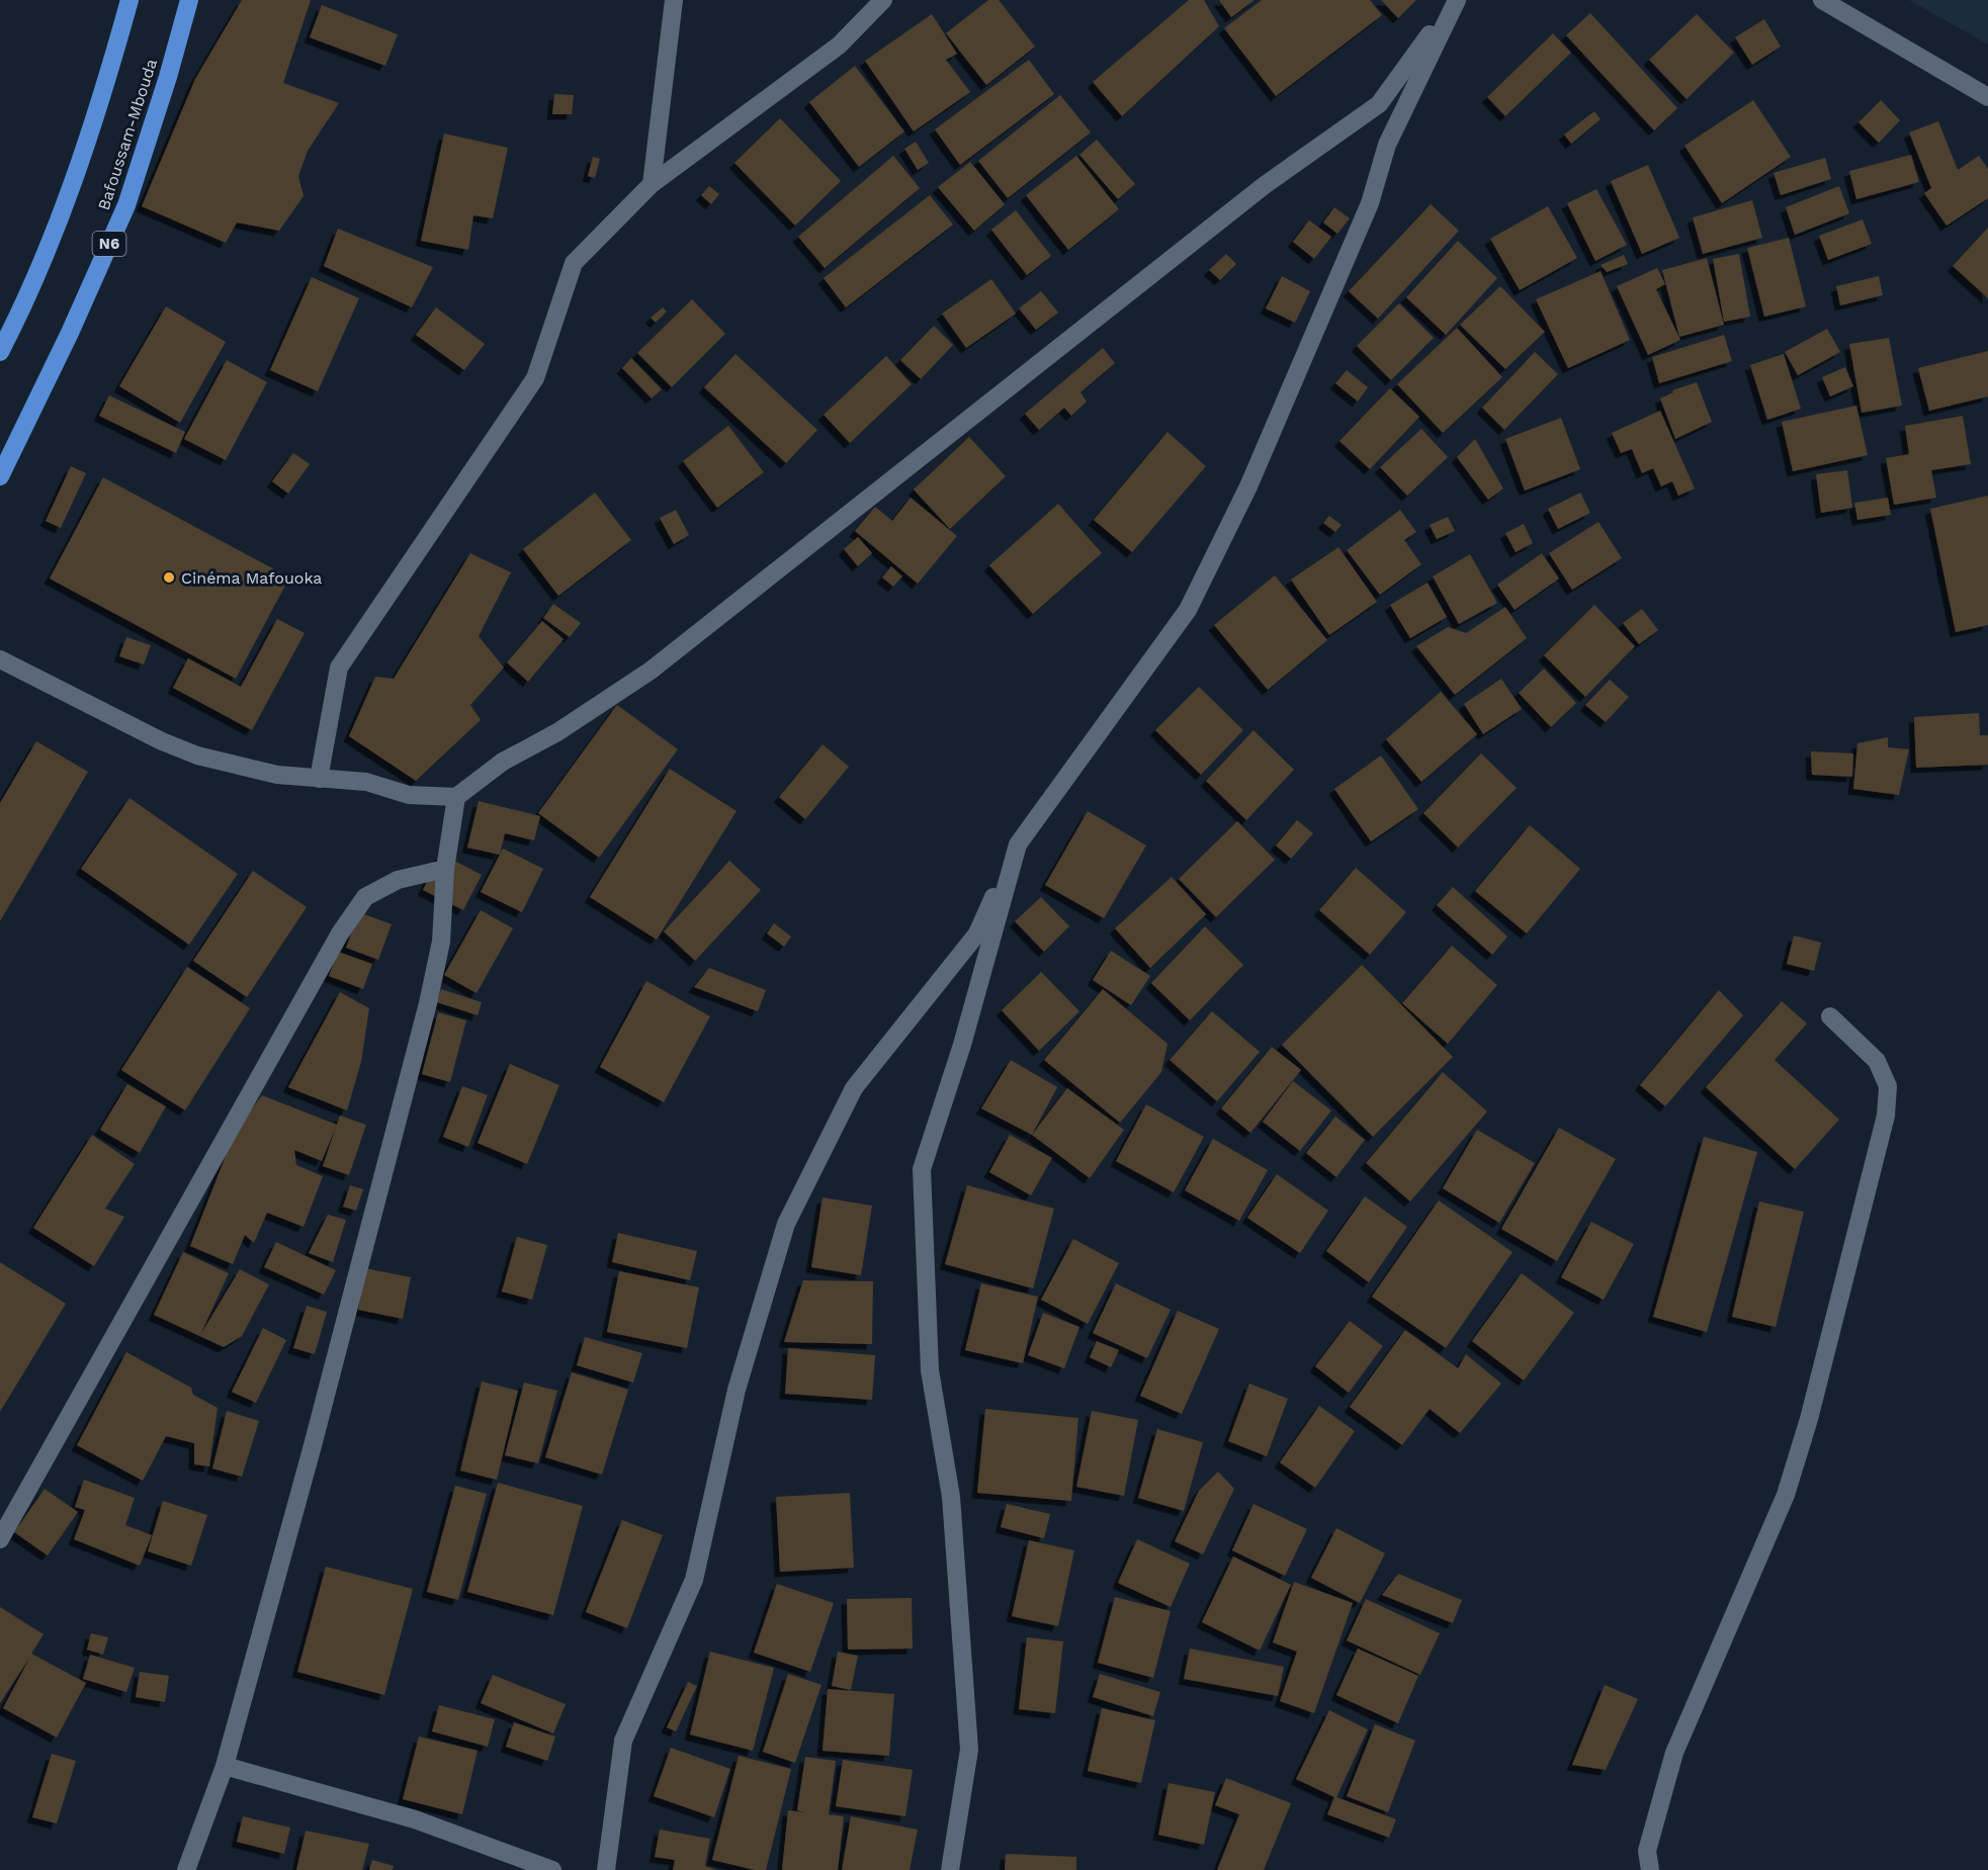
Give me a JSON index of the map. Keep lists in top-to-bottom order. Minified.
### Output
{"streets":{"highway":["Bafoussam-Mbouda","N6"]},"places":["Cinéma Mafouoka"]}
